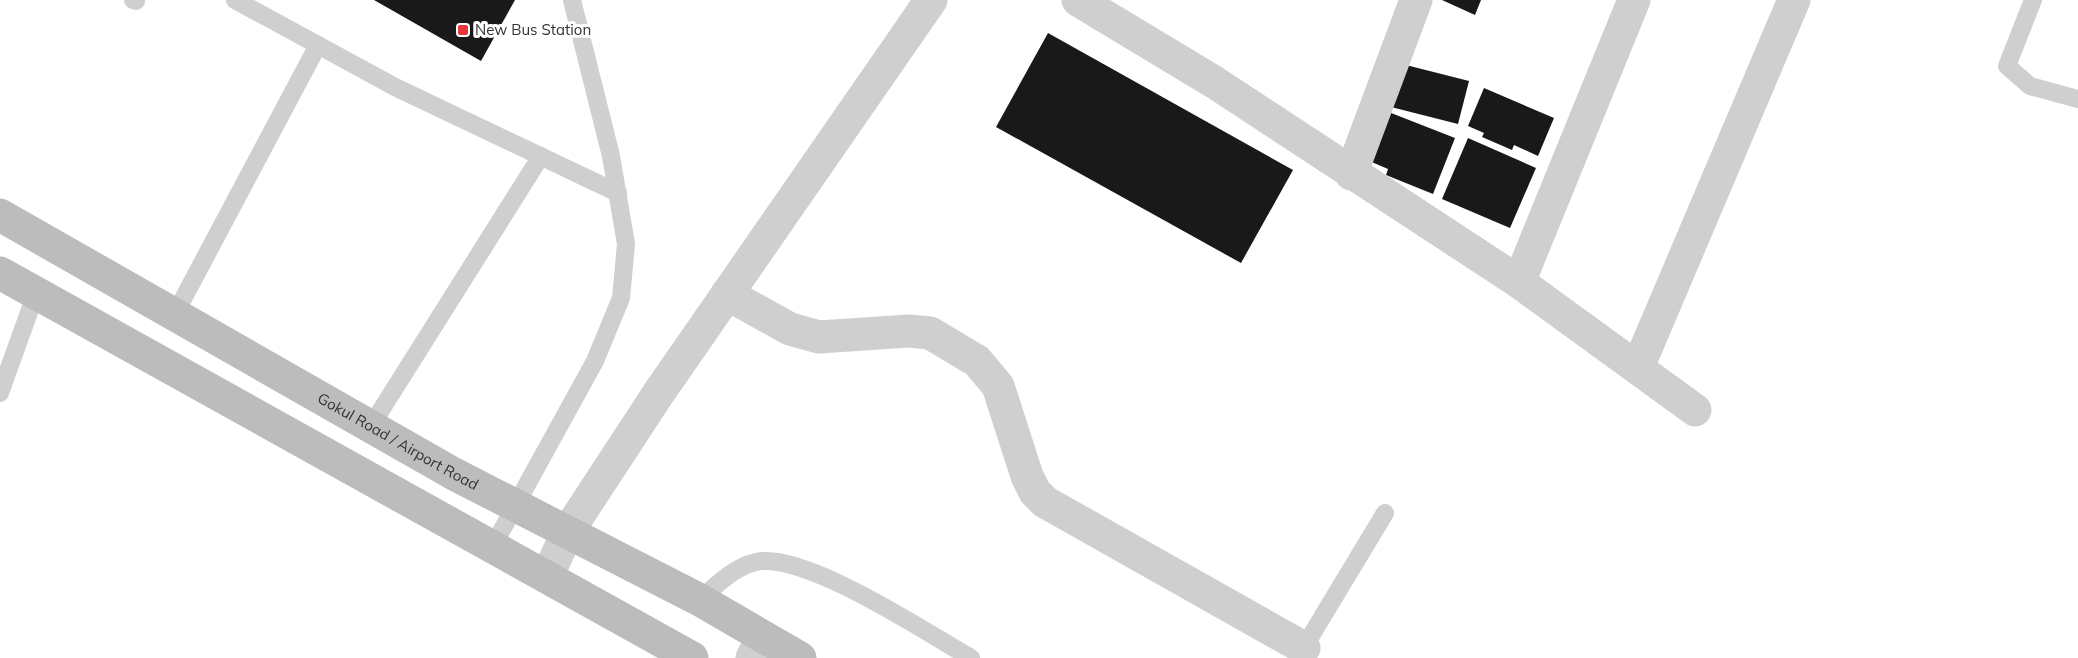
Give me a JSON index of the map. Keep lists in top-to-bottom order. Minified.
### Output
{"streets":{"main road":["Gokul Road / Airport Road"]},"places":{"transit":["New Bus Station"]}}
